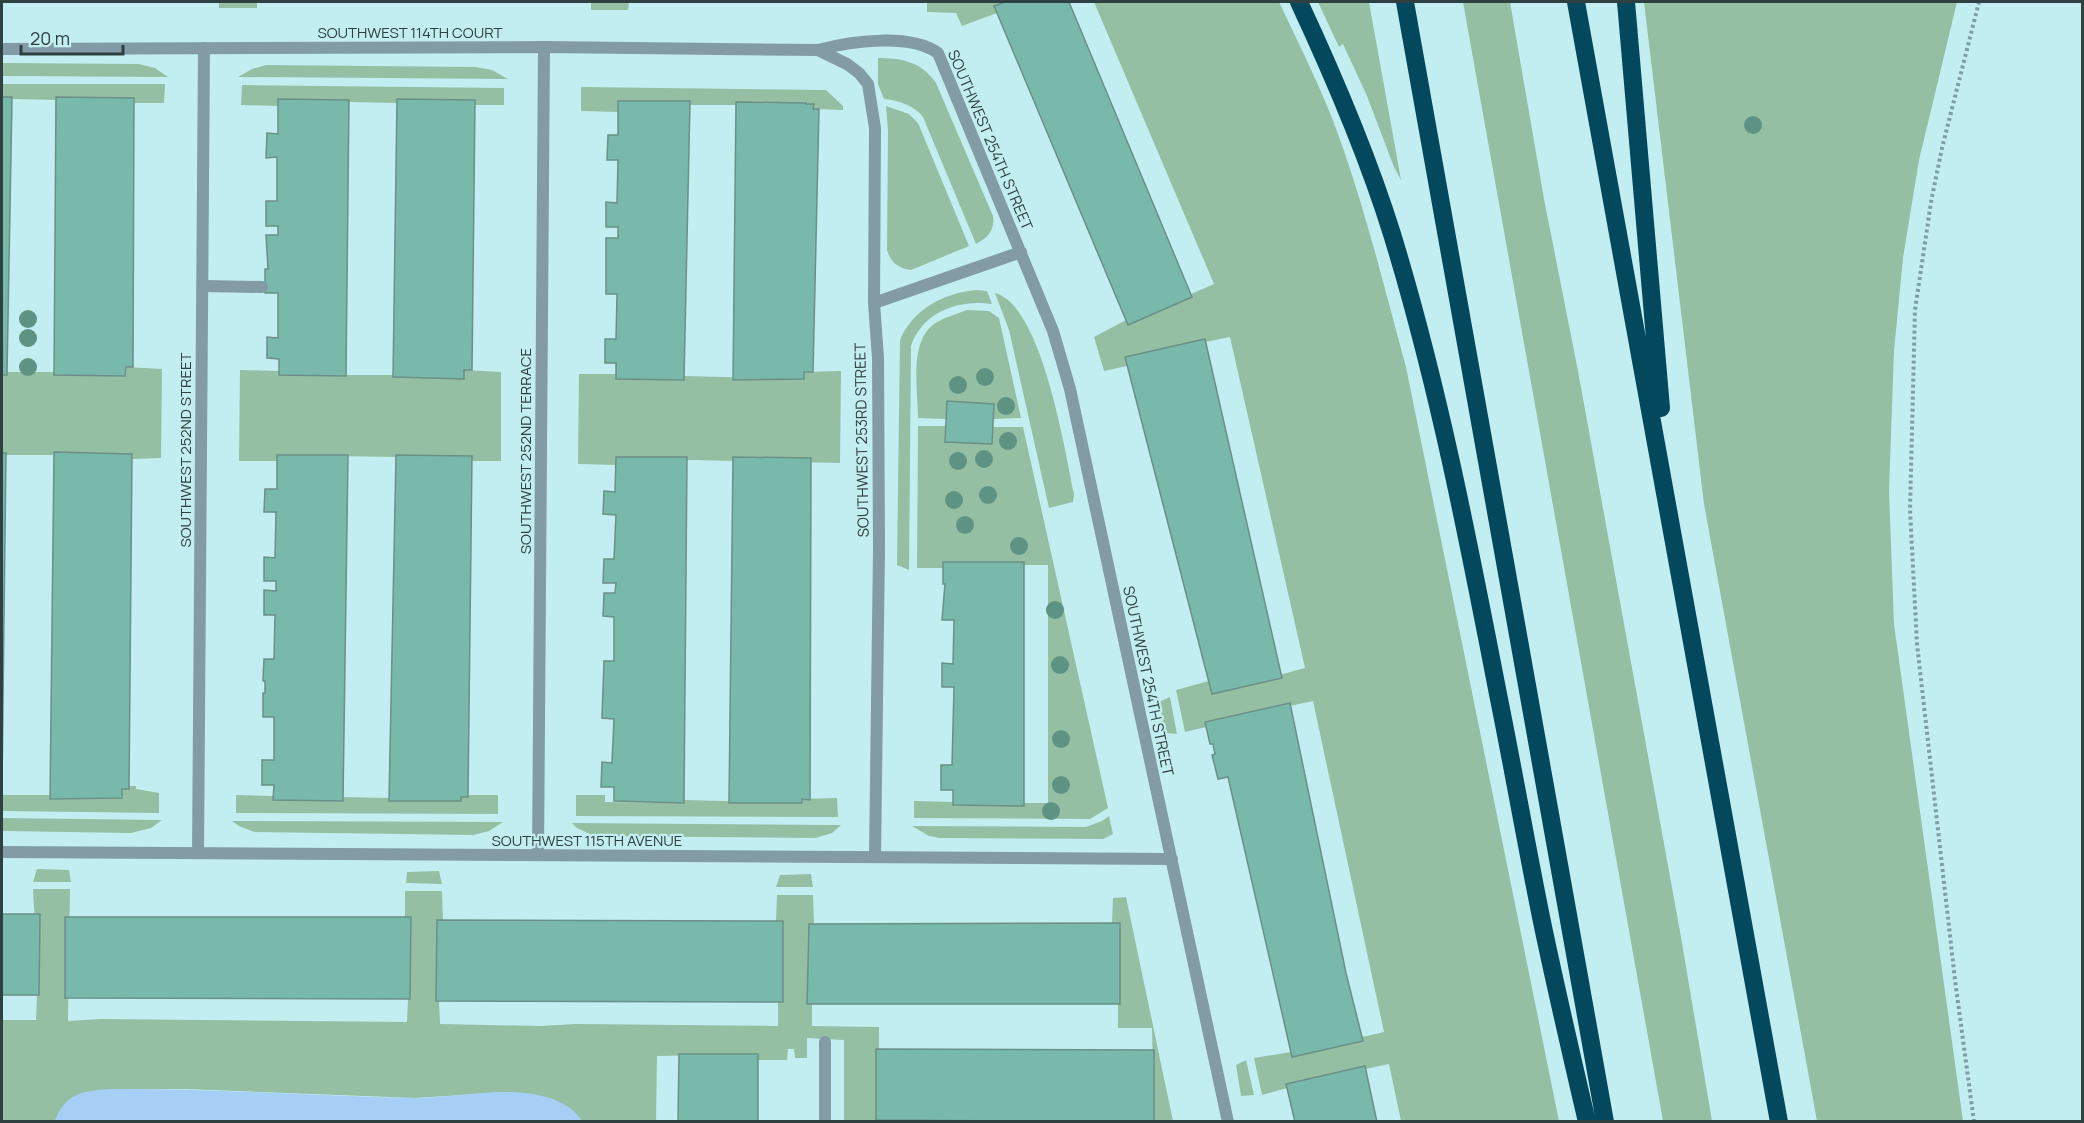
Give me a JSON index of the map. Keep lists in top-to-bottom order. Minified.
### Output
{"streets":{"street":["SOUTHWEST 114TH COURT","SOUTHWEST 254TH STREET","SOUTHWEST 253RD STREET","SOUTHWEST 252ND STREET","SOUTHWEST 252ND TERRACE","SOUTHWEST 115TH AVENUE"]},"crossings":[["SOUTHWEST 114TH COURT","SOUTHWEST 254TH STREET"],["SOUTHWEST 114TH COURT","SOUTHWEST 253RD STREET"],["SOUTHWEST 114TH COURT","SOUTHWEST 252ND STREET"],["SOUTHWEST 114TH COURT","SOUTHWEST 252ND TERRACE"],["SOUTHWEST 254TH STREET","SOUTHWEST 253RD STREET"],["SOUTHWEST 254TH STREET","SOUTHWEST 115TH AVENUE"],["SOUTHWEST 253RD STREET","SOUTHWEST 115TH AVENUE"],["SOUTHWEST 252ND STREET","SOUTHWEST 115TH AVENUE"],["SOUTHWEST 252ND TERRACE","SOUTHWEST 115TH AVENUE"]],"scale_bar":"20 m"}
